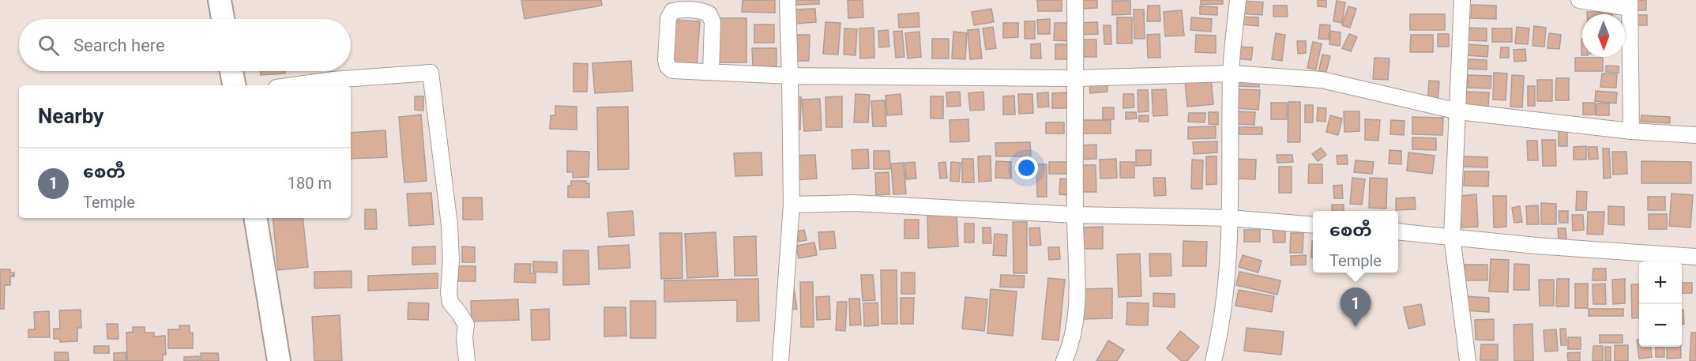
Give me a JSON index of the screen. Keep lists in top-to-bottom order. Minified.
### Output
{"north":"bottom","page":{"search":"Search here","heading":"Nearby","list":[{"mark":"1","name":"စေတီ","note":"Temple","value":"180 m"}],"popup":["စေတီ","Temple"],"map_buttons":["+","−"],"pins":"1"}}
